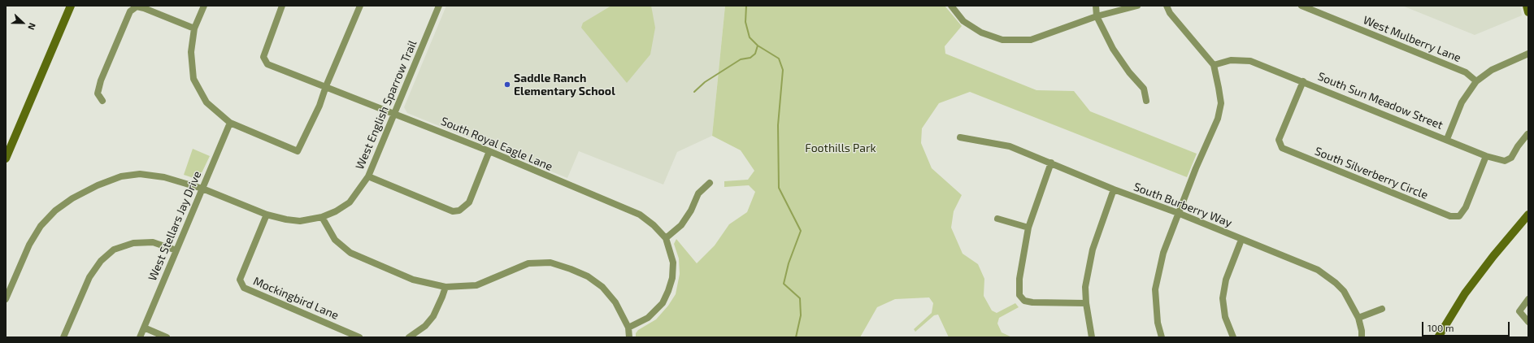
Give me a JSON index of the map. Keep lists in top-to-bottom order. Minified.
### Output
{"streets":{"street":["West Mulberry Lane","South Sun Meadow Street","West English Sparrow Trail","South Royal Eagle Lane","South Silverberry Circle","South Burberry Way","West Stellars Jay Drive","Mockingbird Lane"]},"crossings":[["South Sun Meadow Street","South Silverberry Circle"],["West English Sparrow Trail","South Royal Eagle Lane"],["West English Sparrow Trail","West Stellars Jay Drive"],["West English Sparrow Trail","Mockingbird Lane"]],"parks":["Foothills Park"],"places":["Saddle Ranch Elementary School"],"scale_bar":"100 m","north":"right"}
